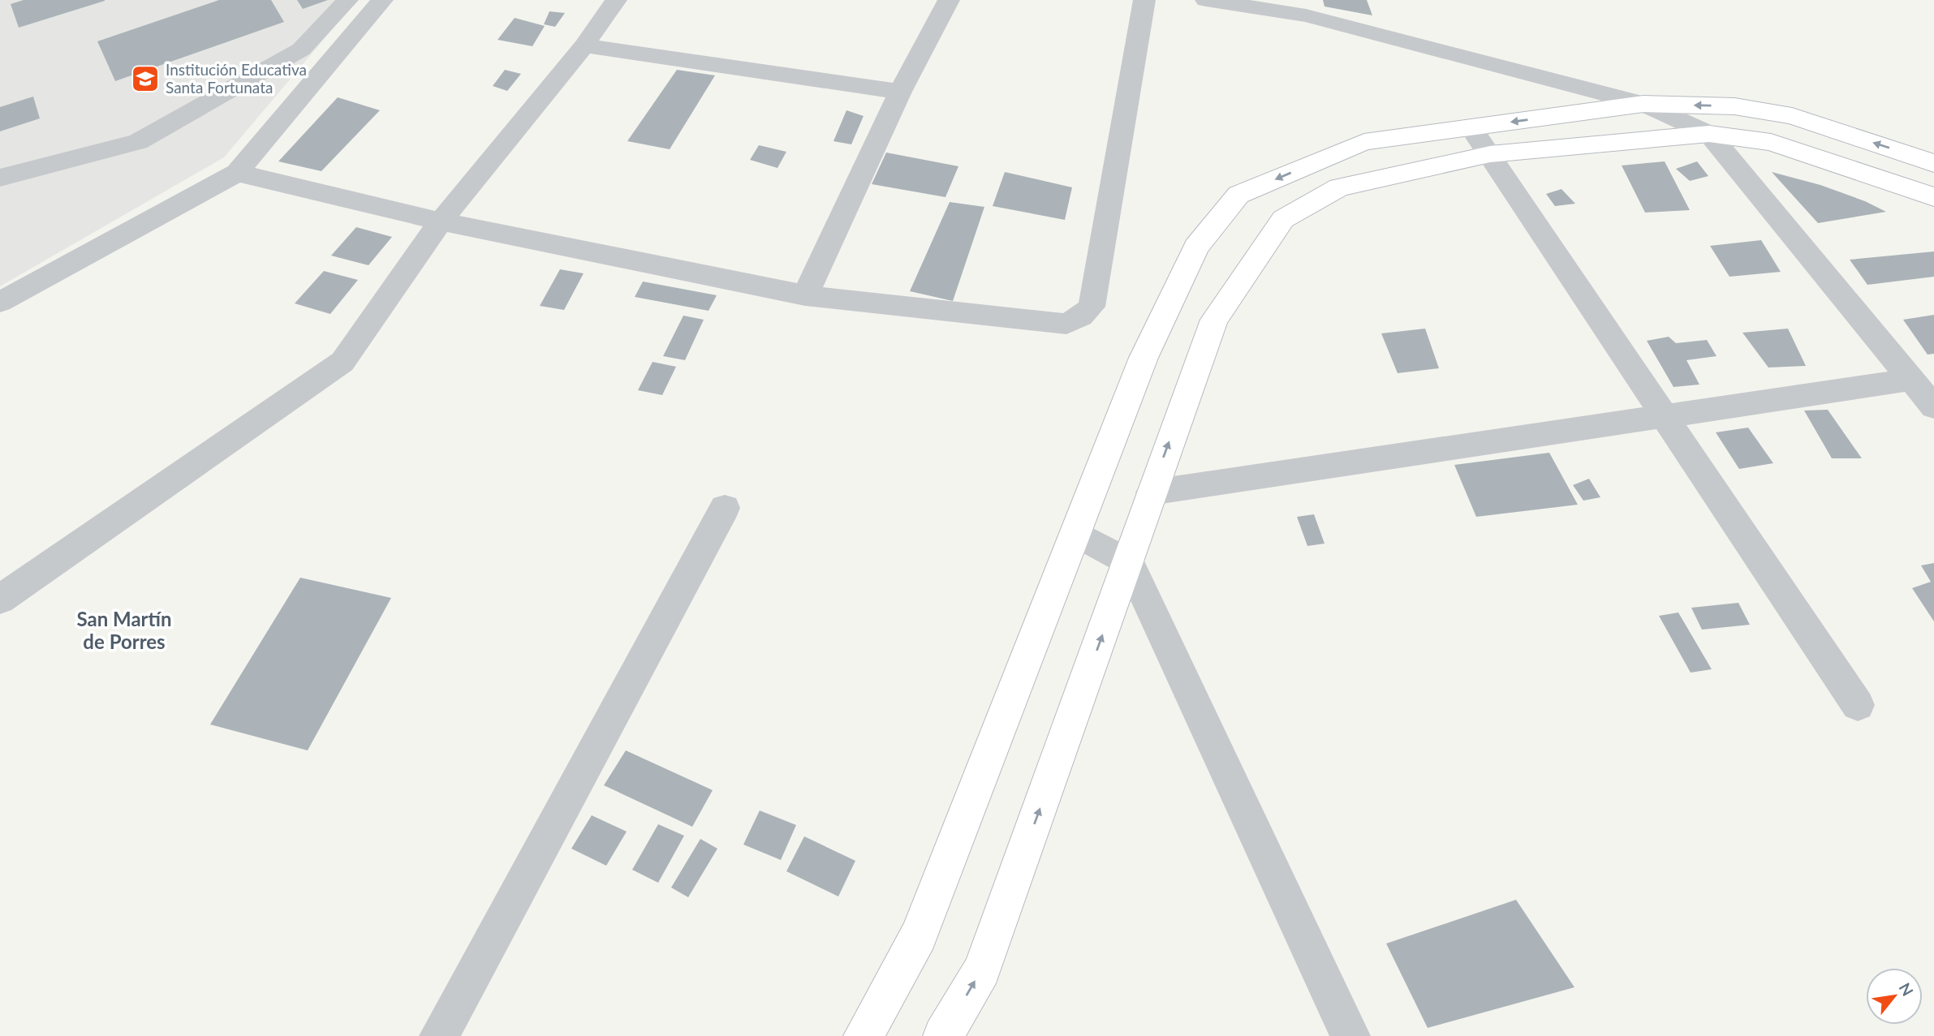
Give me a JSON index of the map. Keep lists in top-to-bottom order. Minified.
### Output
{"districts":["San Martín de Porres"],"places":{"school or university":["Institución Educativa Santa Fortunata"]},"north":"top right"}
